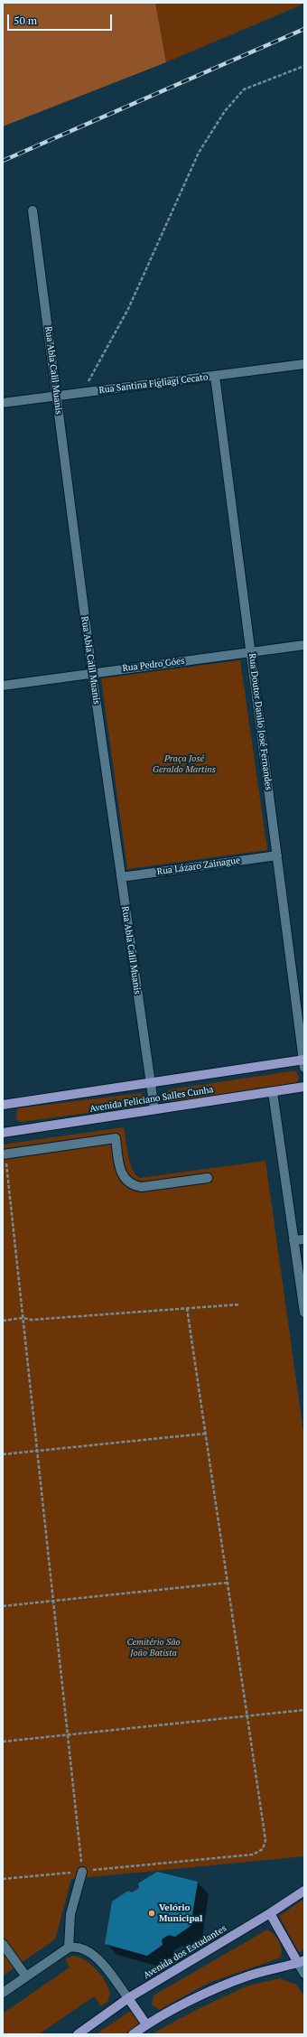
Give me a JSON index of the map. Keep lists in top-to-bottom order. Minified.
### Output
{"streets":{"main road":["Avenida Feliciano Salles Cunha","Avenida dos Estudantes"],"street":["Rua Abla Calil Muanis","Rua Santina Figliagi Cecato","Rua Pedro Góes","Rua Doutor Danilo José Fernandes","Rua Lázaro Zainague"]},"crossings":[["Rua Abla Calil Muanis","Rua Santina Figliagi Cecato"],["Rua Abla Calil Muanis","Rua Pedro Góes"],["Rua Abla Calil Muanis","Rua Lázaro Zainague"],["Rua Abla Calil Muanis","Avenida Feliciano Salles Cunha"],["Rua Santina Figliagi Cecato","Rua Doutor Danilo José Fernandes"],["Rua Pedro Góes","Rua Doutor Danilo José Fernandes"],["Rua Doutor Danilo José Fernandes","Rua Lázaro Zainague"],["Rua Doutor Danilo José Fernandes","Avenida Feliciano Salles Cunha"]],"parks":["Praça José Geraldo Martins","Cemitério São João Batista"],"places":["Velório Municipal"],"scale_bar":"50 m"}
